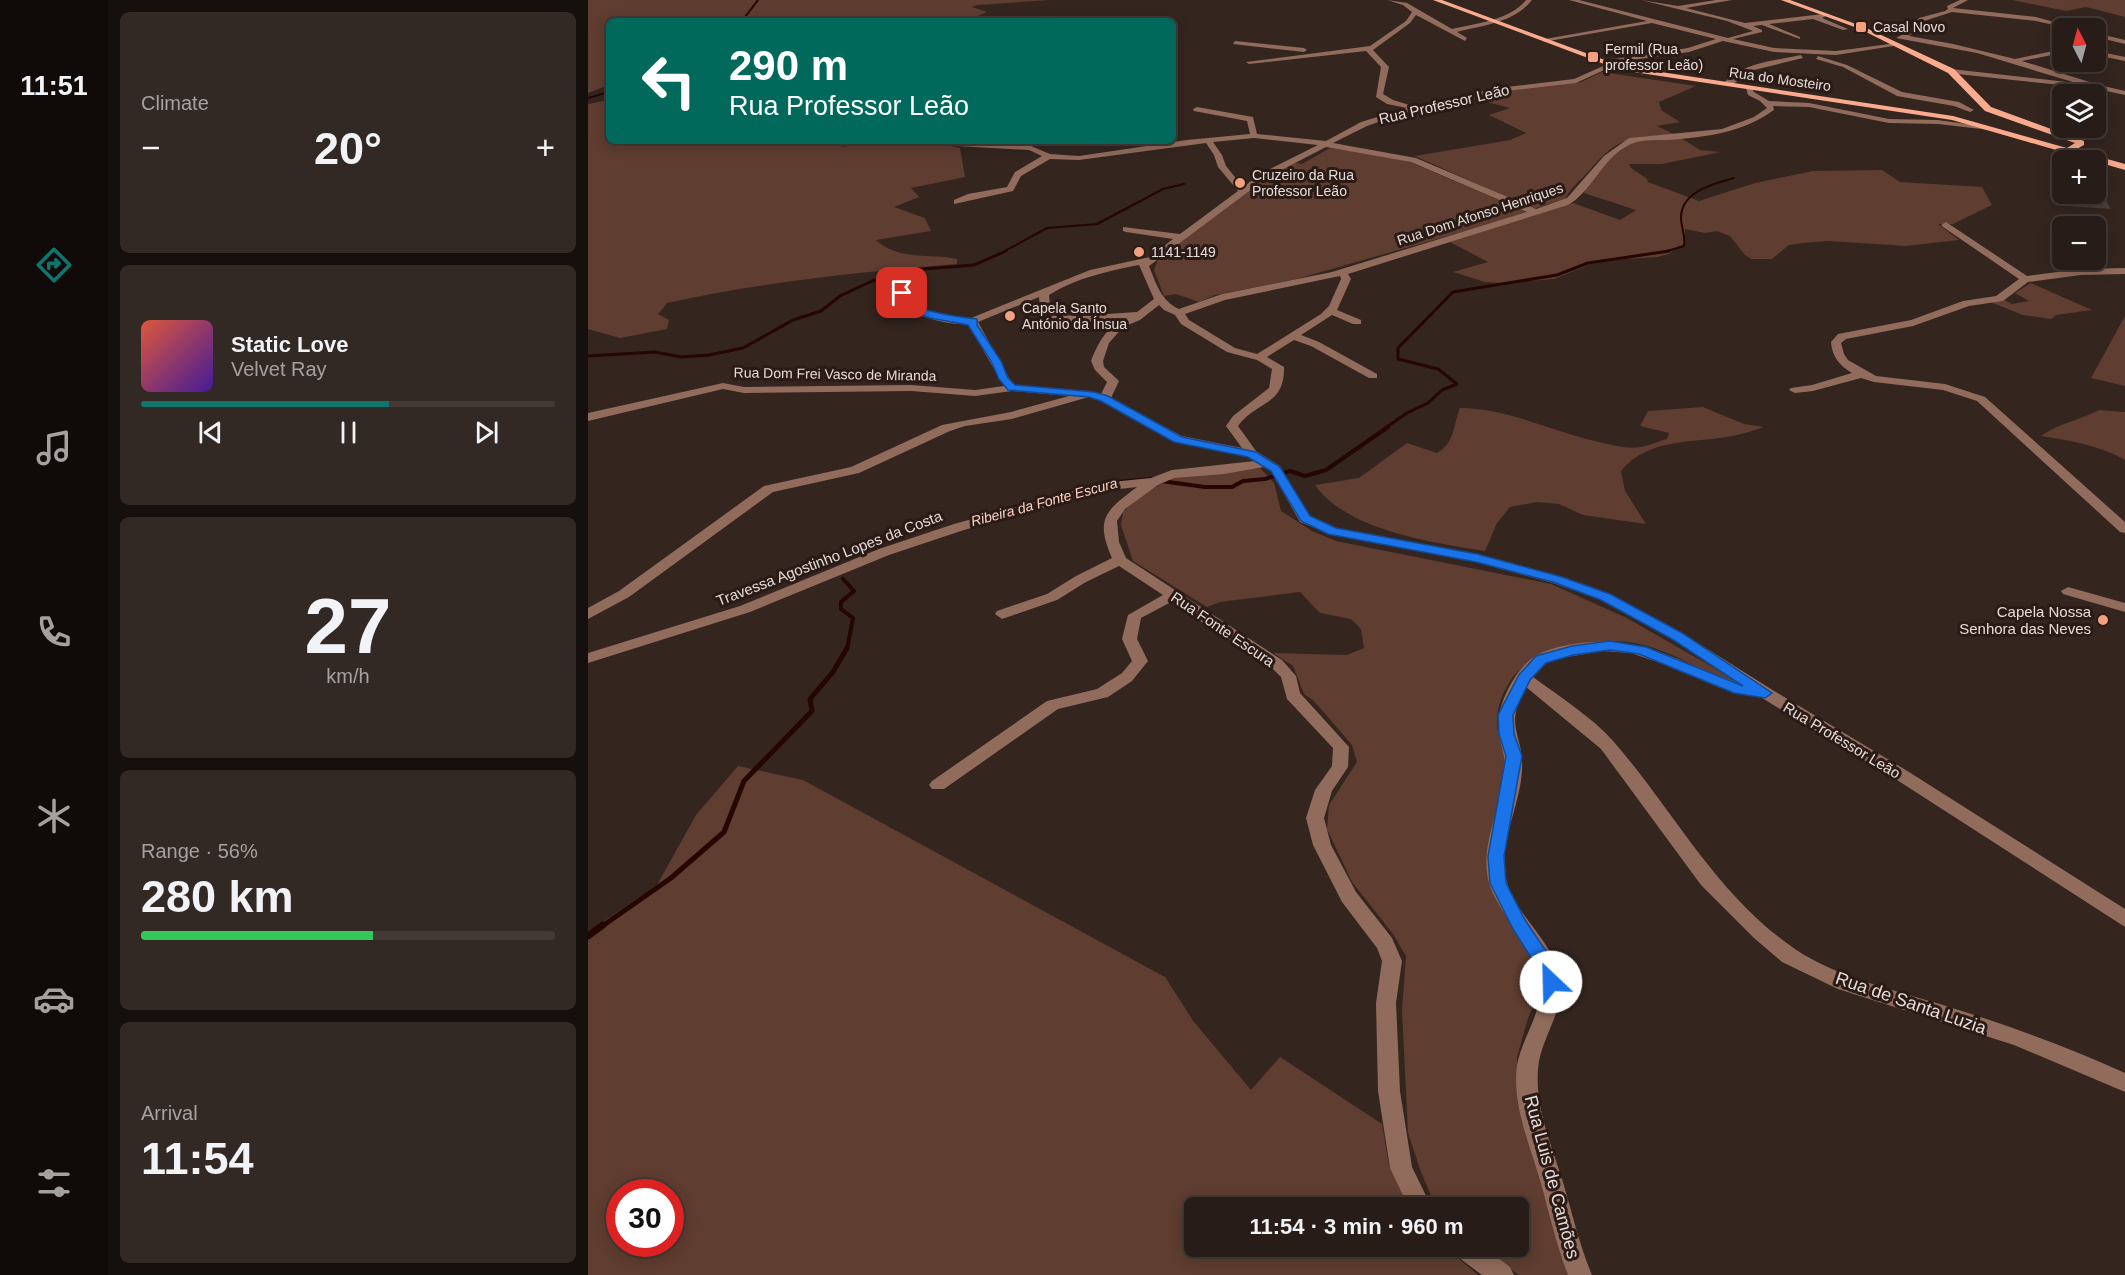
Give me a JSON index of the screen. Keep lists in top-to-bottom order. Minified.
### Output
{"streets":{"main road":["Rua do Mosteiro"],"street":["Rua Professor Leão","Rua Dom Afonso Henriques","Rua Dom Frei Vasco de Miranda","Travessa Agostinho Lopes da Costa","Rua Fonte Escura","Rua de Santa Luzia","Rua Luis de Camões"]},"crossings":[["Rua do Mosteiro","Rua Professor Leão"],["Rua Professor Leão","Rua Luis de Camões"],["Rua de Santa Luzia","Rua Luis de Camões"]],"water":["Ribeira da Fonte Escura"],"places":{"transit":["Casal Novo","Fermil (Rua professor Leão)"],"other":["Cruzeiro da Rua Professor Leão","1141-1149","Capela Santo António da Ínsua","Capela Nossa Senhora das Neves"]},"north":"top","page":{"tabs":"11:51","tile":["Climate",["27","km/h"],["Range · 56%","280 km"],["Arrival","11:54"]],"map_buttons":["+","−"],"turn":["290 m","Rua Professor Leão"],"heat":["−","20°","+"],"song":["Static Love","Velvet Ray"],"limit":"30","trip":"11:54 · 3 min · 960 m"}}
